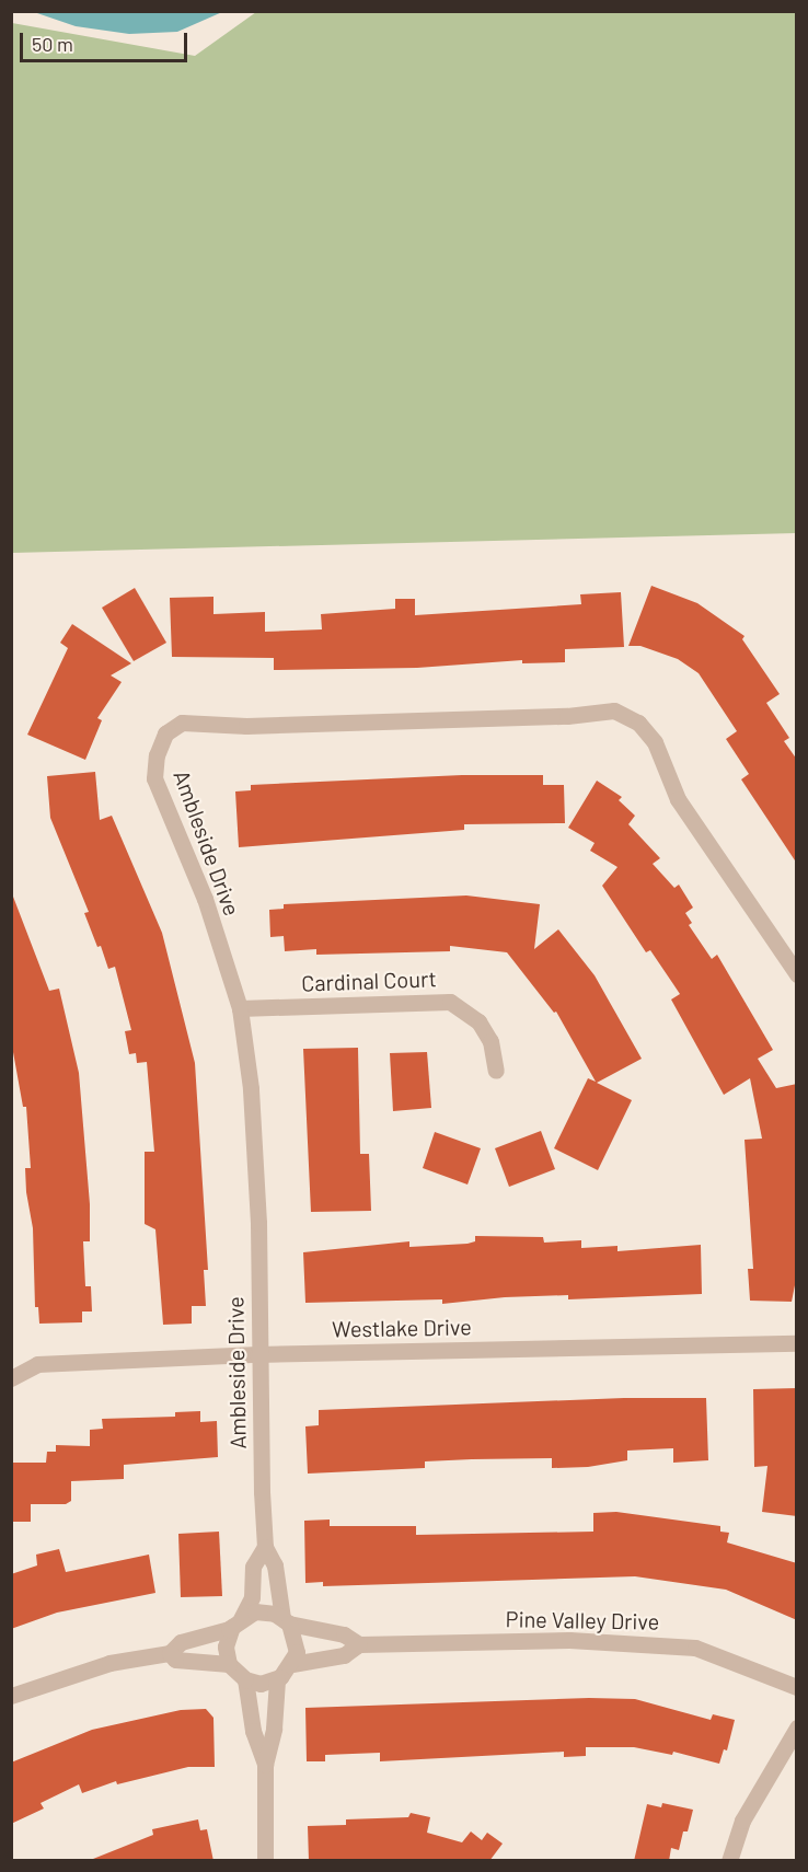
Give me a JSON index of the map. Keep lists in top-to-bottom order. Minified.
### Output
{"streets":{"street":["Ambleside Drive","Cardinal Court","Westlake Drive","Pine Valley Drive"]},"crossings":[["Ambleside Drive","Cardinal Court"],["Ambleside Drive","Westlake Drive"],["Ambleside Drive","Pine Valley Drive"]],"scale_bar":"50 m"}
